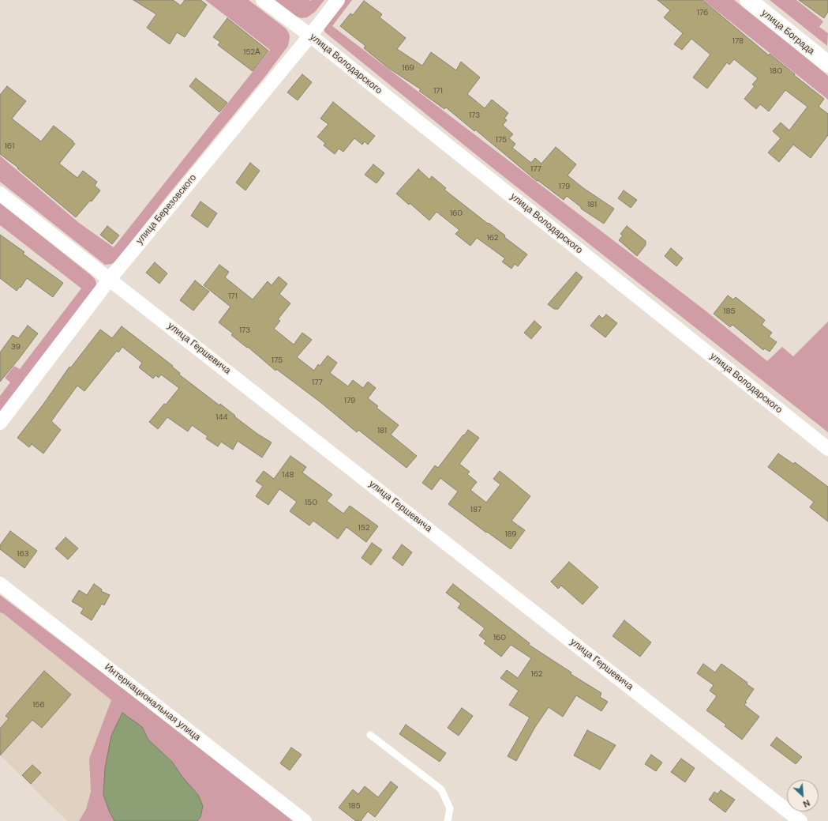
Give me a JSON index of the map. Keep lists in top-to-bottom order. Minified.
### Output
{"streets":{"street":["улица Бограда","улица Володарского","улица Березовского","улица Гершевича","Интернациональная улица"]},"crossings":[["улица Володарского","улица Березовского"],["улица Березовского","улица Гершевича"]],"house_numbers":["176","178","152А","169","180","171","173","175","161","177","179","181","160","162","171","185","173","39","175","177","179","144","181","148","150","187","152","189","163","160","162","156","185"],"north":"bottom right"}
